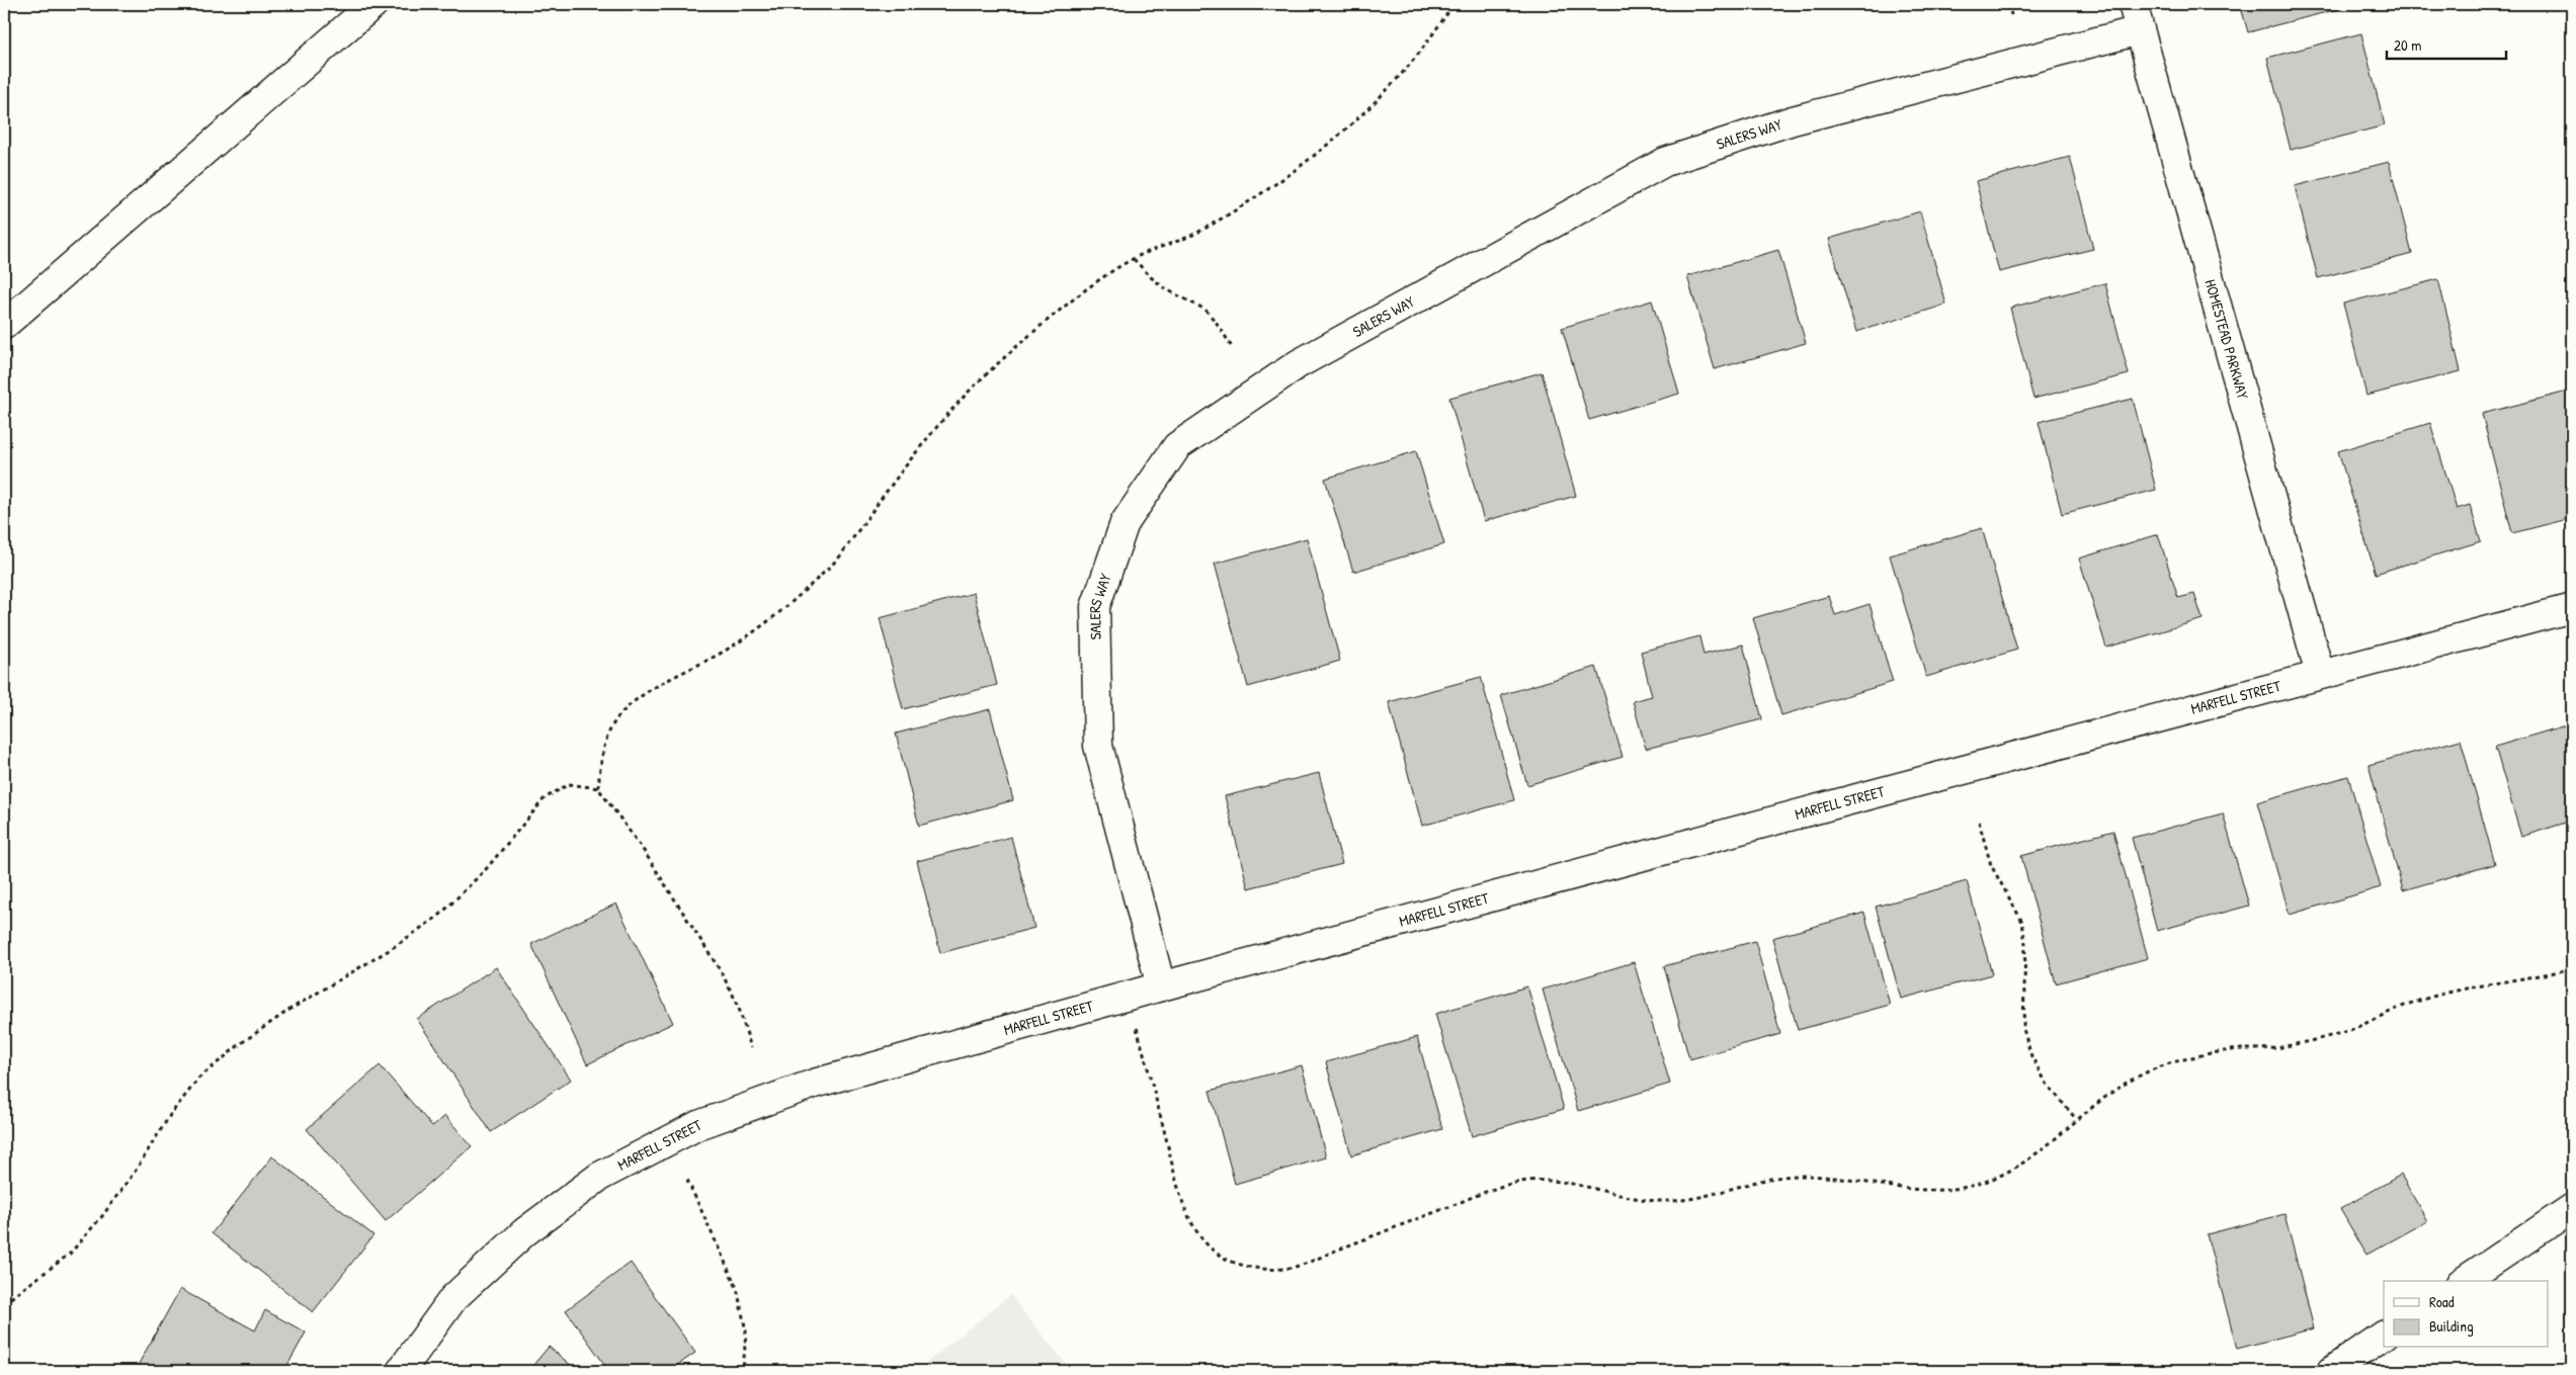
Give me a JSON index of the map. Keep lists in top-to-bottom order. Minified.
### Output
{"streets":{"street":["SALERS WAY","HOMESTEAD PARKWAY","MARFELL STREET"]},"crossings":[["SALERS WAY","HOMESTEAD PARKWAY"],["SALERS WAY","MARFELL STREET"],["HOMESTEAD PARKWAY","MARFELL STREET"]],"legend":["Road","Building"],"scale_bar":"20 m"}
